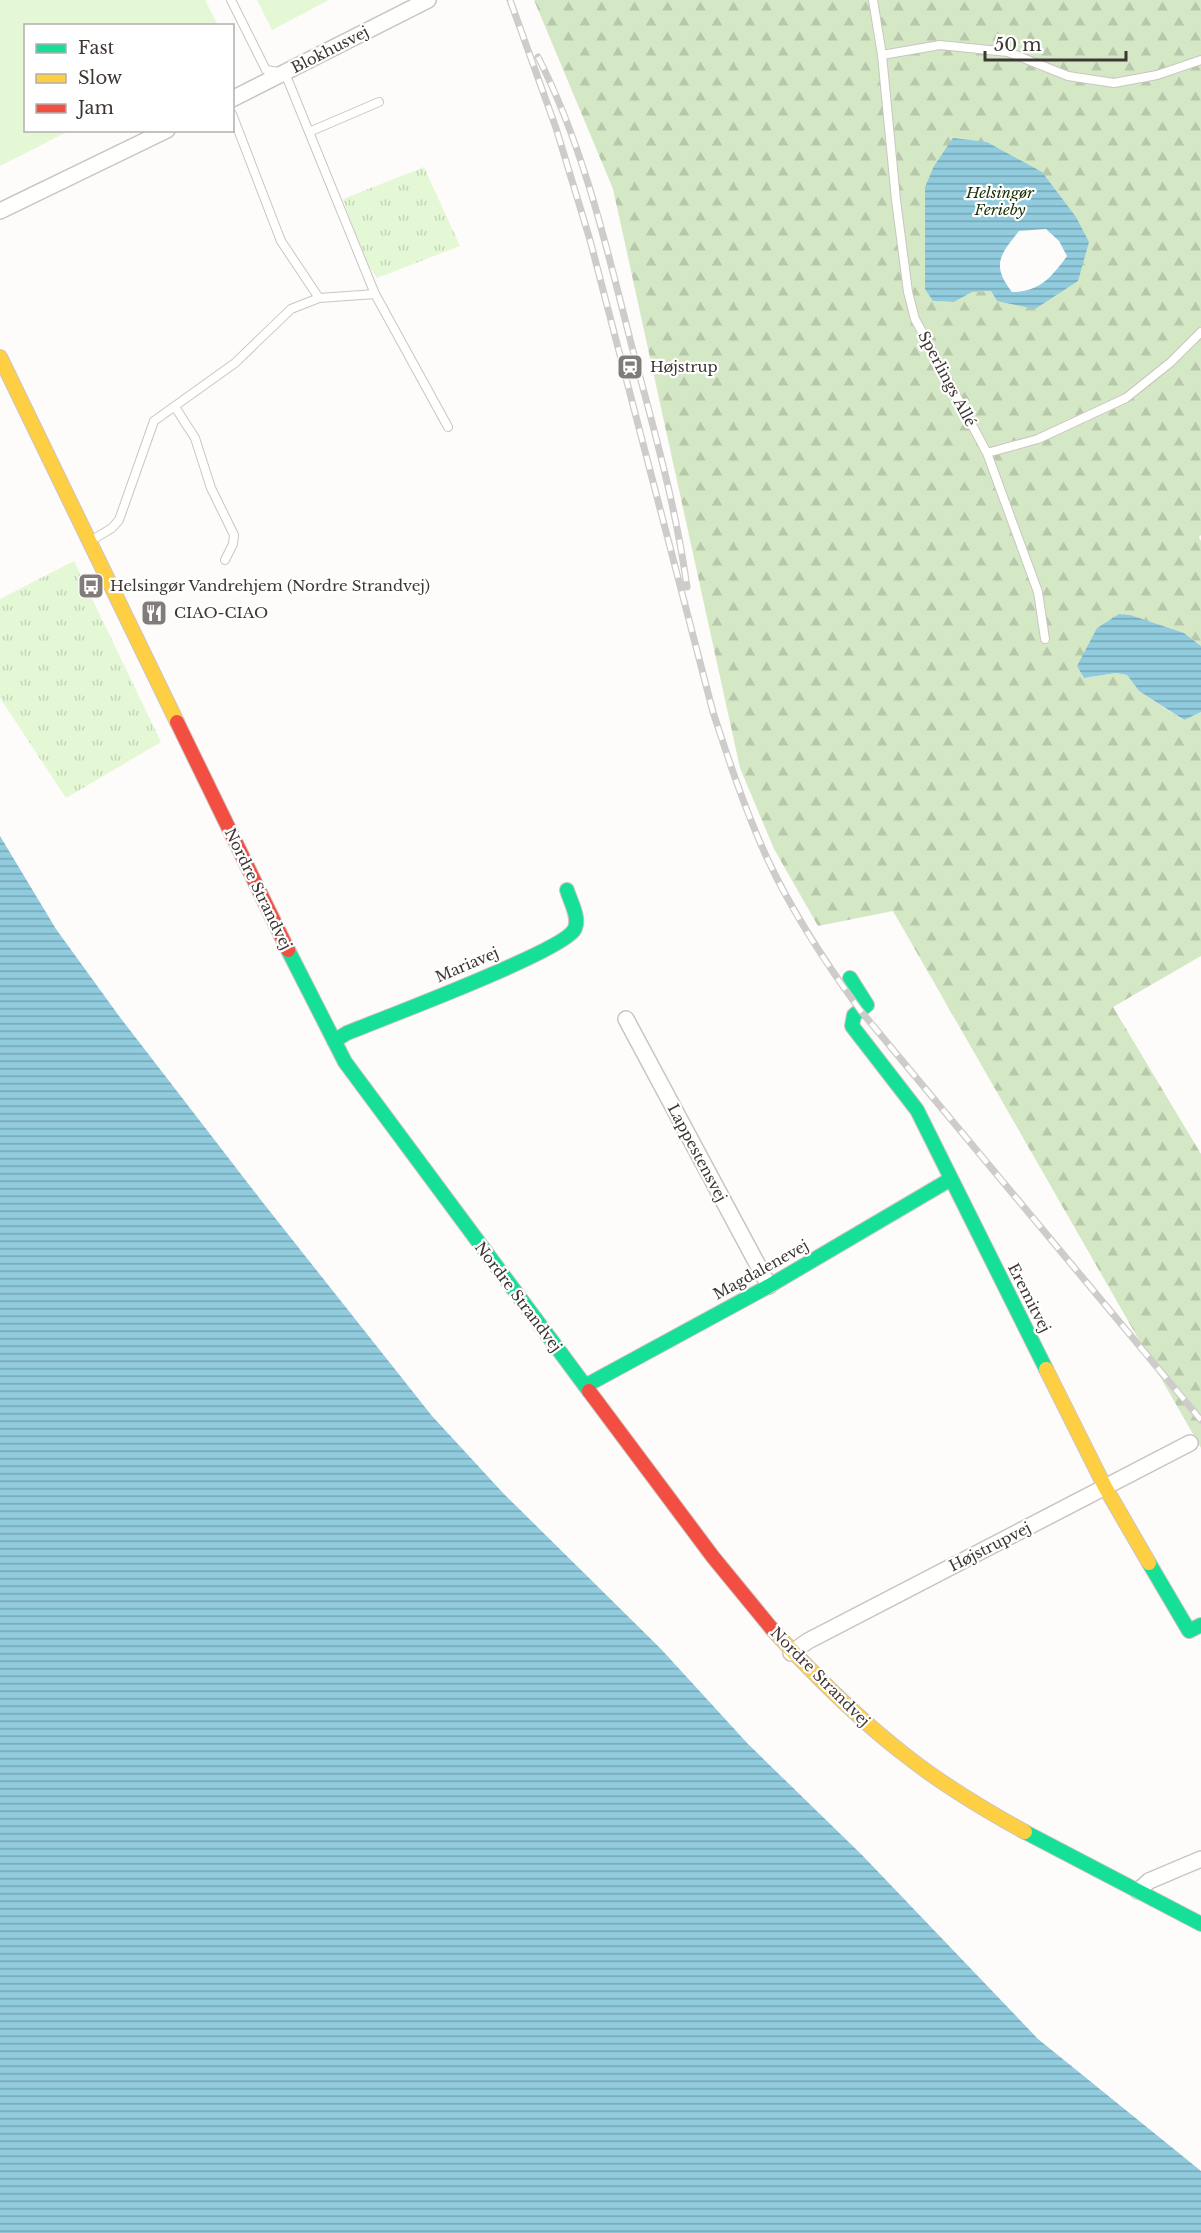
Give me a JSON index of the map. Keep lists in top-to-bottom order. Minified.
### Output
{"streets":{"main road":["Nordre Strandvej","Mariavej","Magdalenevej","Eremitvej"],"street":["Blokhusvej","Lappestensvej","Højstrupvej"],"lane":["Sperlings Allé"]},"crossings":[["Nordre Strandvej","Mariavej"],["Nordre Strandvej","Magdalenevej"],["Nordre Strandvej","Højstrupvej"],["Lappestensvej","Magdalenevej"],["Magdalenevej","Eremitvej"],["Eremitvej","Højstrupvej"]],"parks":["Helsingør Ferieby"],"places":{"station":["Højstrup"],"bus stop":["Helsingør Vandrehjem (Nordre Strandvej)"],"restaurant":["CIAO-CIAO"]},"legend":["Fast","Slow","Jam"],"scale_bar":"50 m"}
